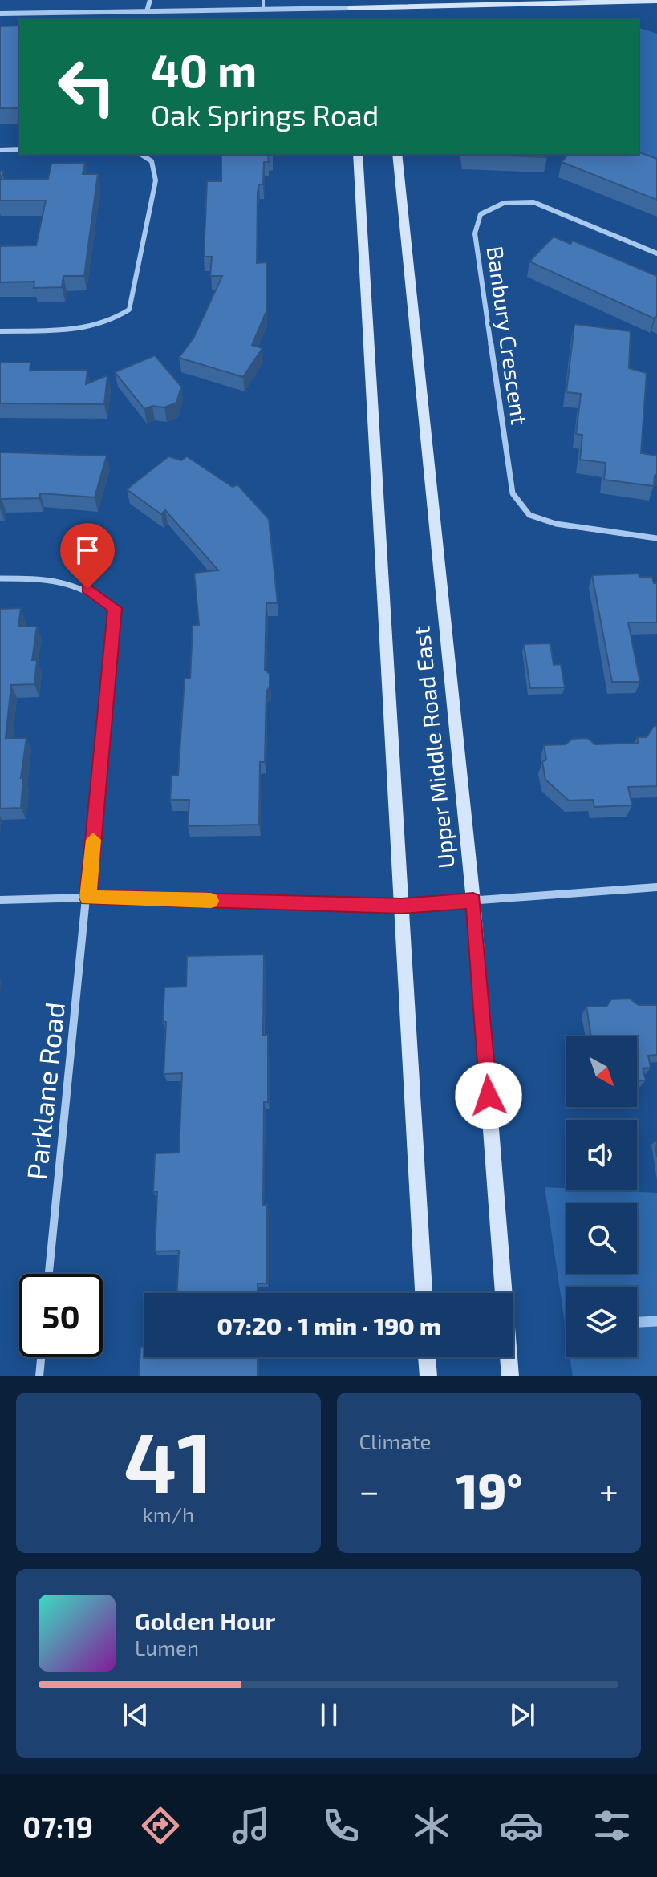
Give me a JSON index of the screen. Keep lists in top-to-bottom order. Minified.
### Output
{"streets":{"main road":["Upper Middle Road East"],"street":["Banbury Crescent","Parklane Road"]},"north":"bottom right","page":{"turn":["40 m","Oak Springs Road"],"limit":"50","trip":"07:20 · 1 min · 190 m","tile":[["41","km/h"],"Climate"],"heat":["−","19°","+"],"song":["Golden Hour","Lumen"],"tabs":"07:19"}}
